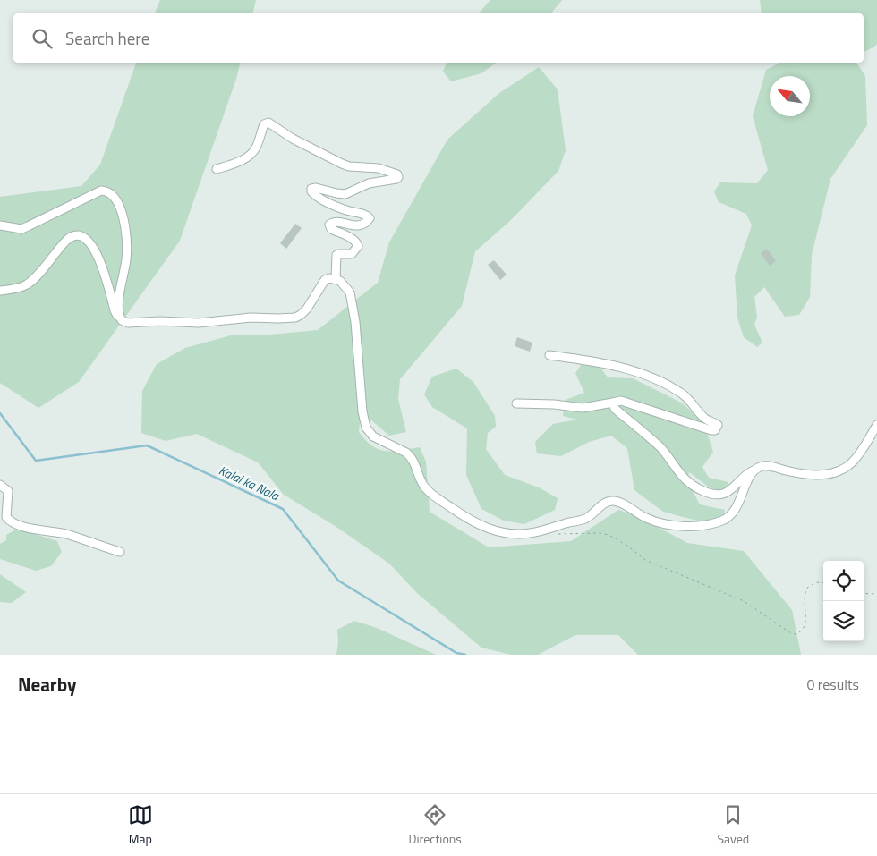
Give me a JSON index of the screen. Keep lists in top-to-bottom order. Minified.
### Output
{"water":["Kalal ka Nala"],"north":"top left","page":{"search":"Search here","heading":["Nearby","0 results"],"nav":["Map","Directions","Saved"]}}
